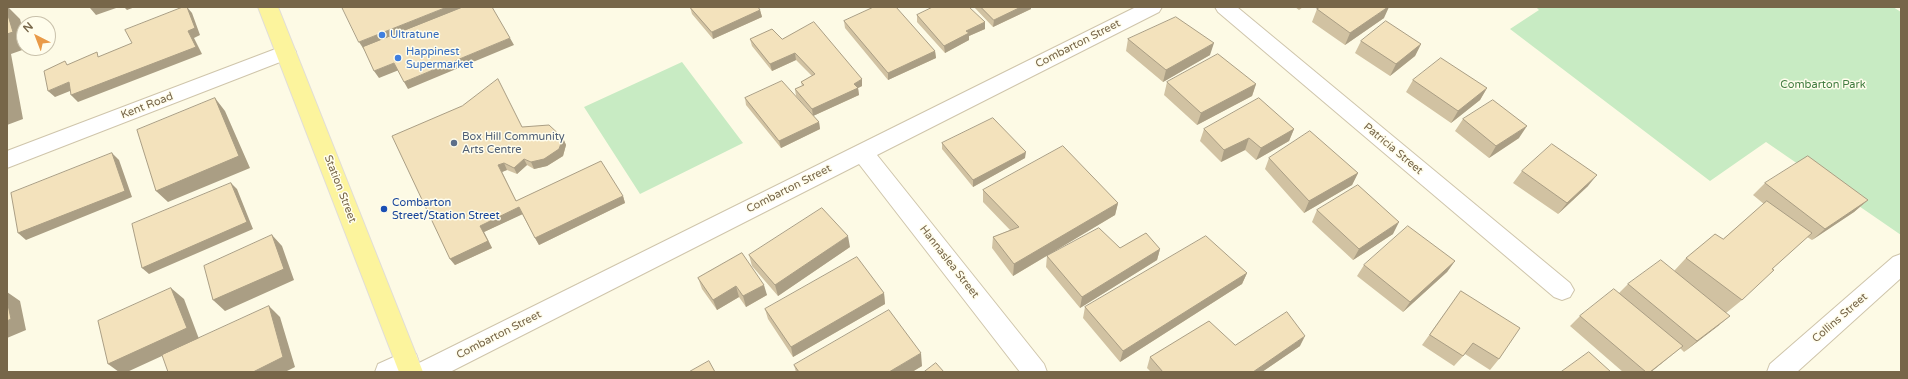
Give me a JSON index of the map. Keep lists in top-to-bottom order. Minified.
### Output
{"streets":{"main road":["Station Street"],"street":["Combarton Street","Kent Road","Patricia Street","Hannaslea Street","Collins Street"]},"crossings":[["Combarton Street","Station Street"],["Combarton Street","Hannaslea Street"],["Kent Road","Station Street"]],"parks":["Combarton Park"],"places":["Ultratune","Happinest Supermarket","Box Hill Community Arts Centre","Combarton Street/Station Street"],"north":"top left"}
